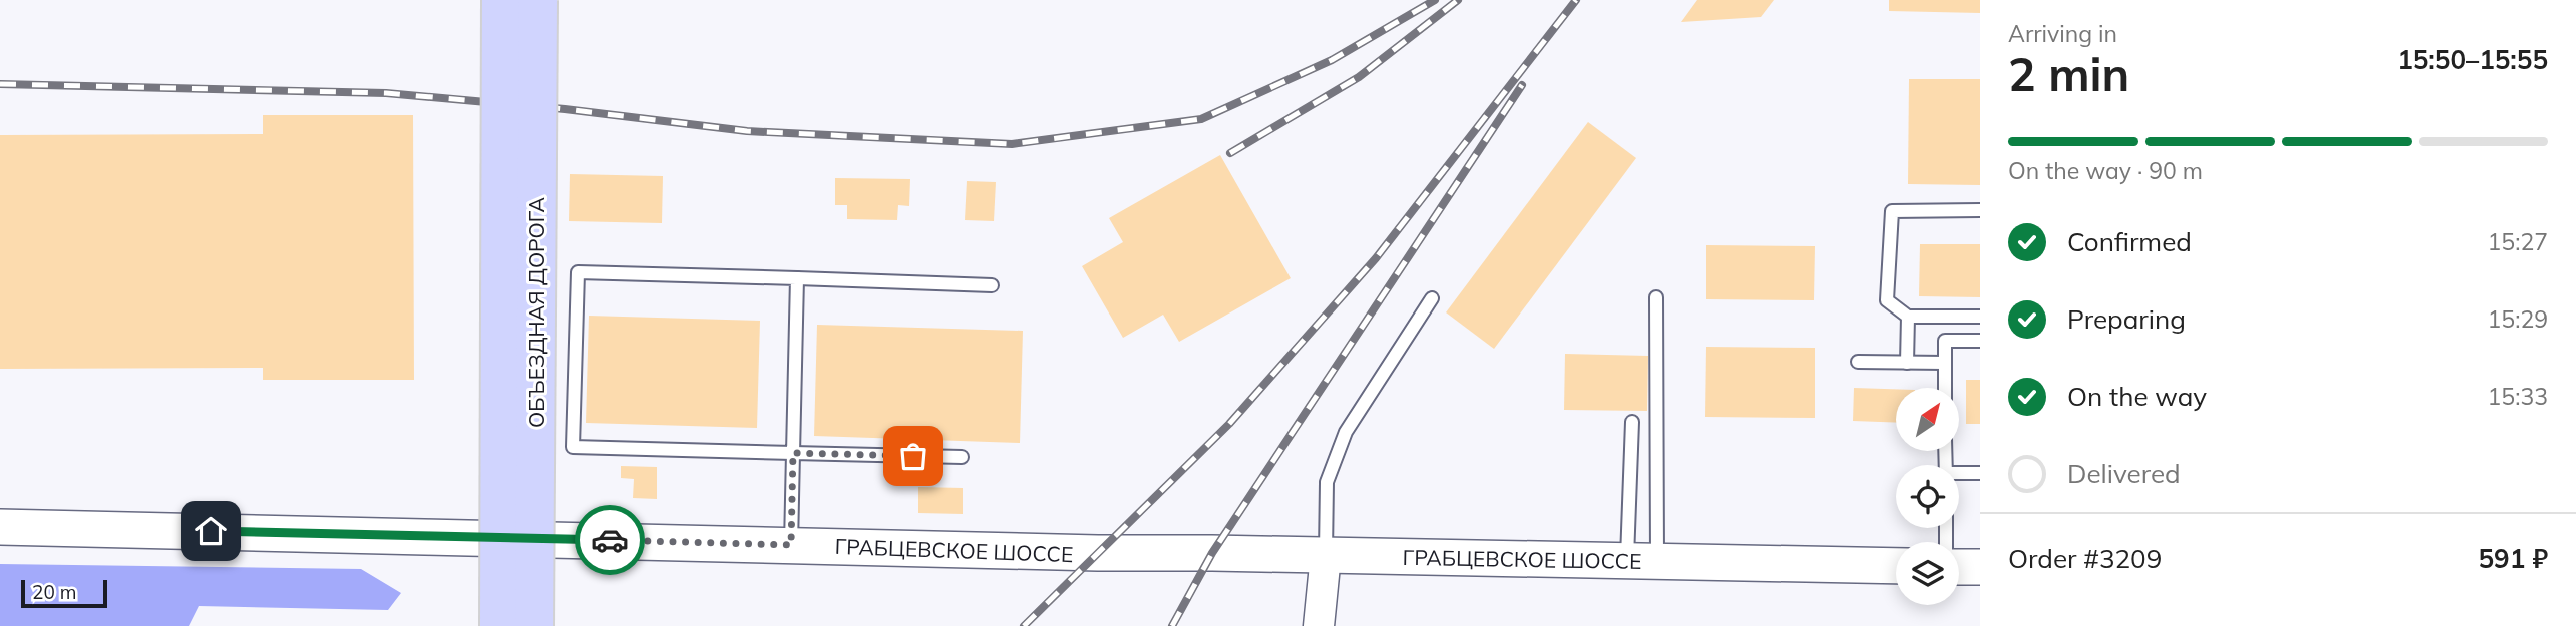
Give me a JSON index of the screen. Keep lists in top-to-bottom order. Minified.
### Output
{"streets":{"highway":["ОБЪЕЗДНАЯ ДОРОГА"],"main road":["ГРАБЦЕВСКОЕ ШОССЕ"]},"scale_bar":"20 m","north":"top right","page":{"heading":["2 min","Arriving in","15:50–15:55"],"panel":["Order #3209","591 ₽"],"bar":"On the way · 90 m","list":[["Confirmed","15:27"],["Preparing","15:29"],["On the way","15:33"],"Delivered"],"scale":"20 m"}}
